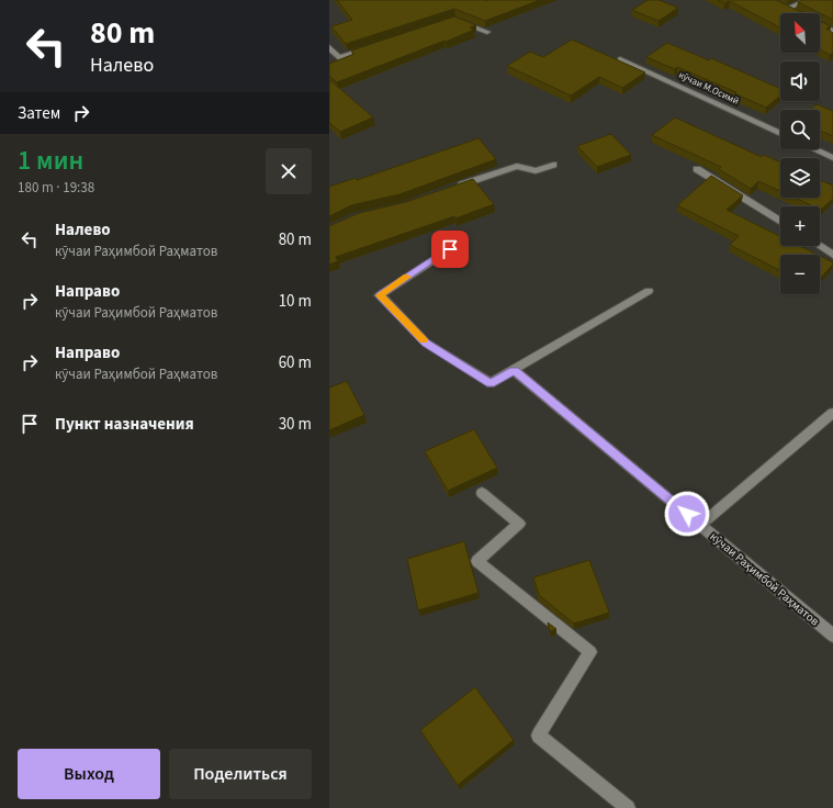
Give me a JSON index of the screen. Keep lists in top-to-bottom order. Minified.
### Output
{"streets":{"street":["кӯчаи М.Осимӣ","кӯчаи Раҳимбой Раҳматов"]},"north":"top left","page":{"turn":["80 m","Налево"],"map_buttons":["+","−"],"then":"Затем","heading":["1 мин","180 m · 19:38"],"list":[{"name":"Налево","note":"кӯчаи Раҳимбой Раҳматов","value":"80 m"},{"name":"Направо","note":"кӯчаи Раҳимбой Раҳматов","value":"10 m"},{"name":"Направо","note":"кӯчаи Раҳимбой Раҳматов","value":"60 m"},{"name":"Пункт назначения","value":"30 m"}],"buttons":["Выход","Поделиться"]}}
